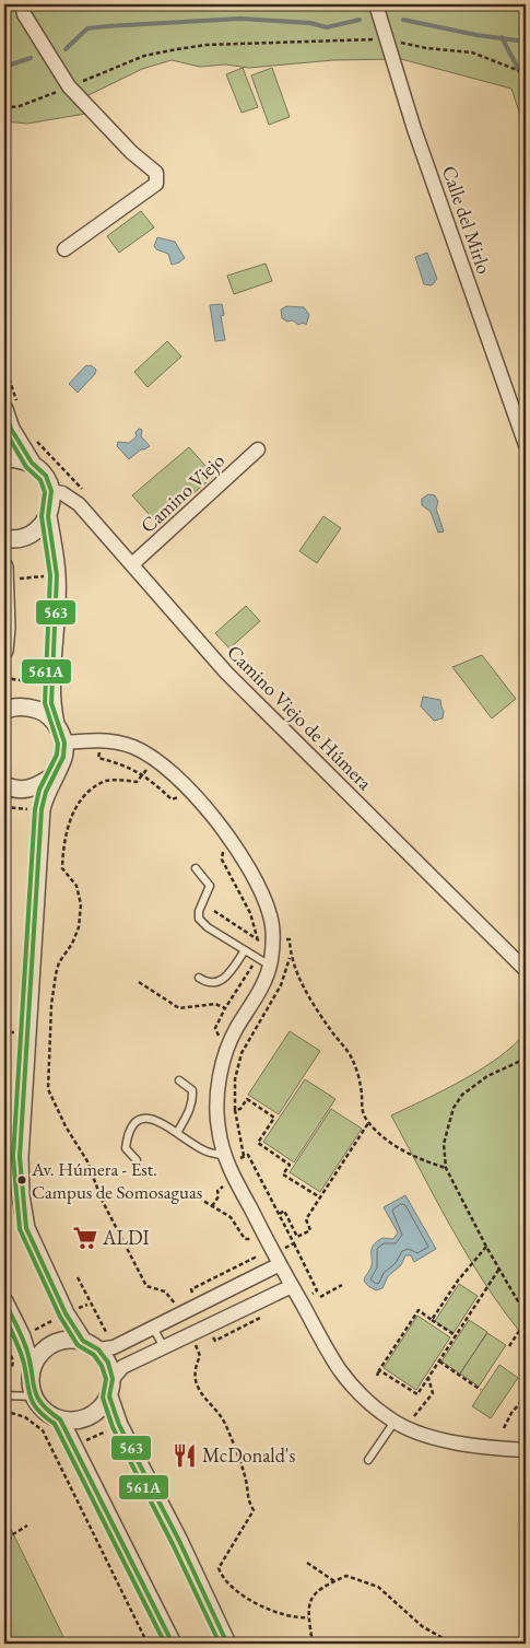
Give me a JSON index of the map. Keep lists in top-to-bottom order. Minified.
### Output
{"streets":{"street":["Calle del Mirlo","Camino Viejo","Camino Viejo de Húmera"]},"crossings":[["Camino Viejo","Camino Viejo de Húmera"]],"places":{"other":["Av. Húmera - Est. Campus de Somosaguas"],"supermarket":["ALDI"],"restaurant":["McDonald's"]},"lines":["transit line 563","transit line 561A"]}
